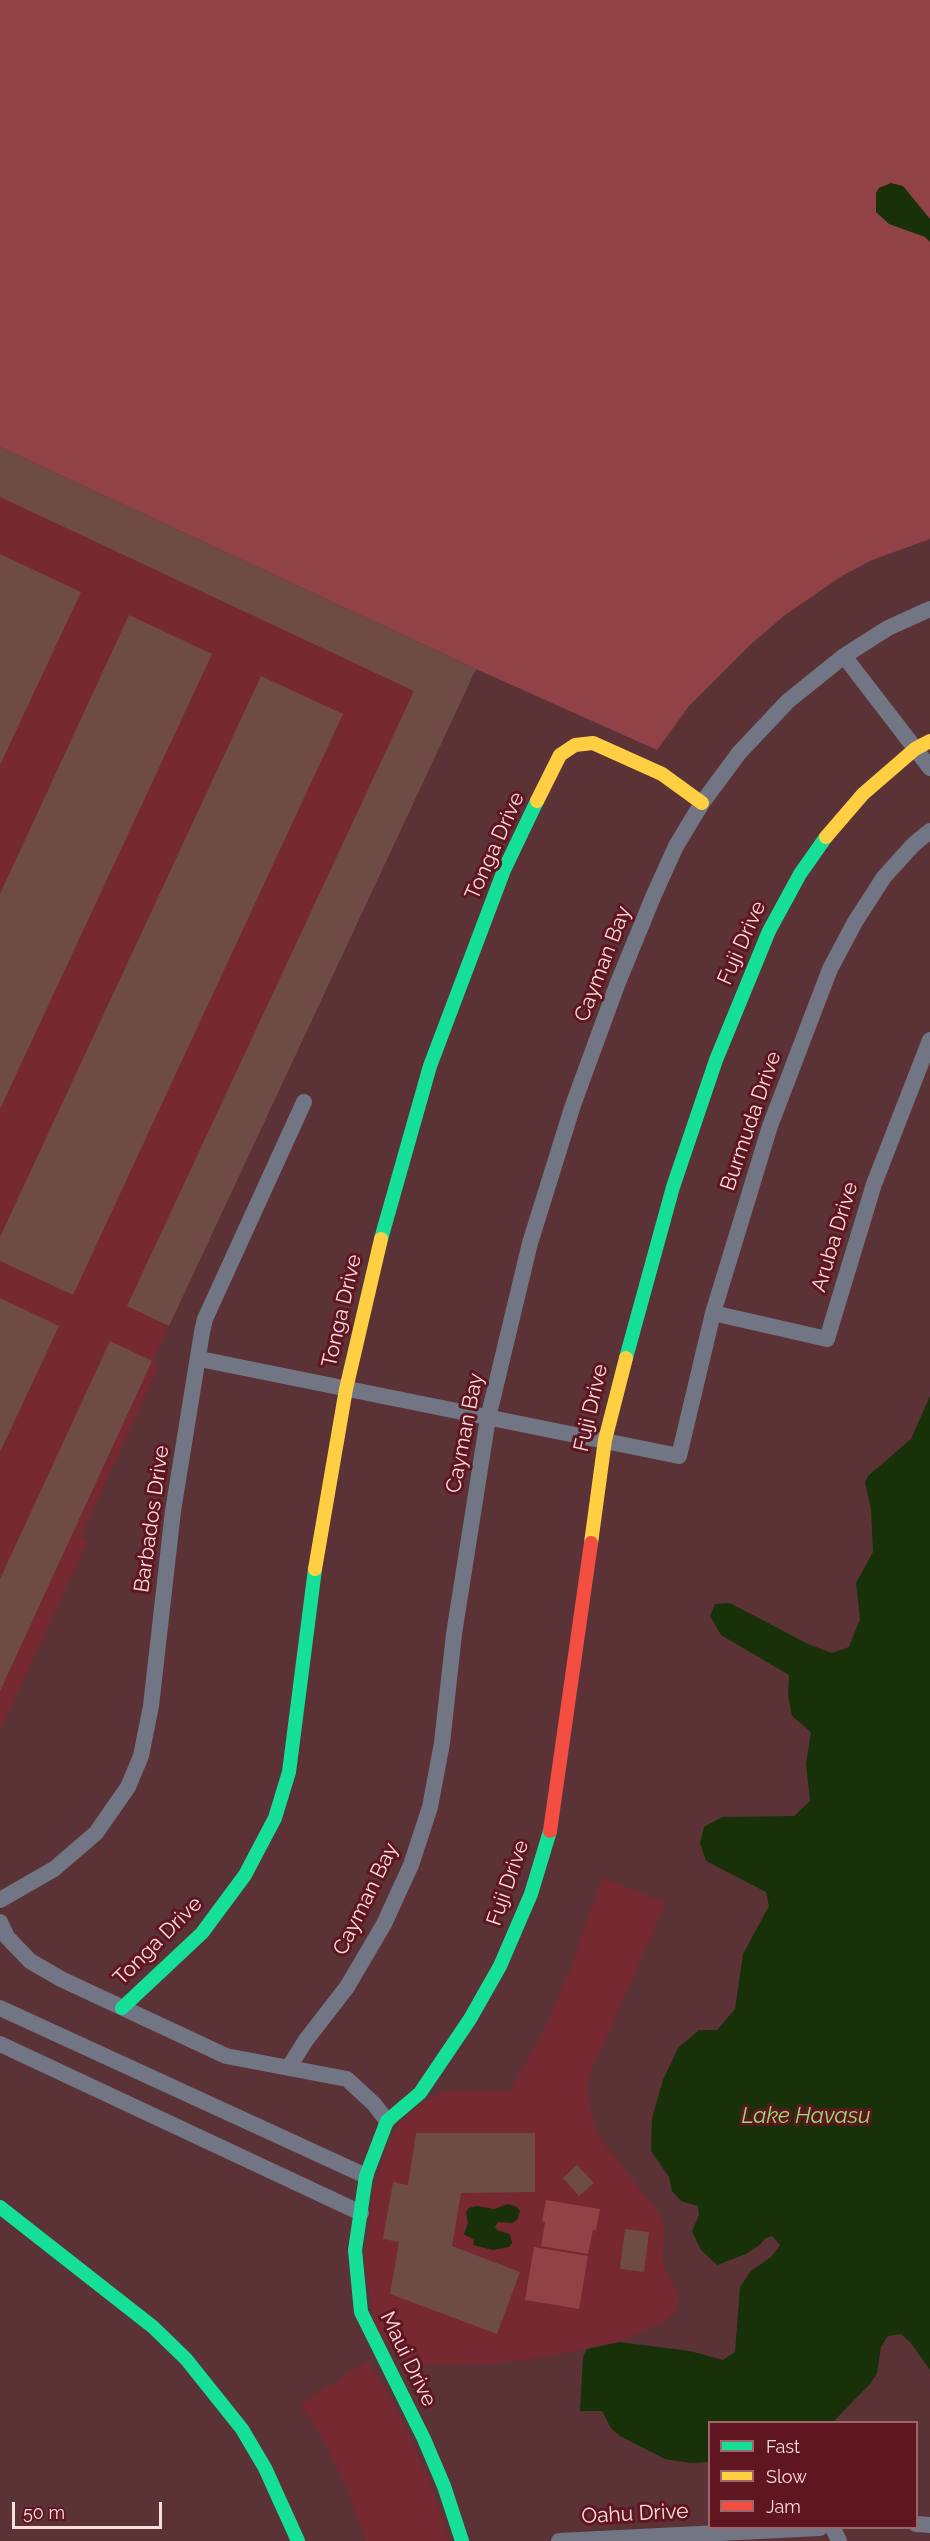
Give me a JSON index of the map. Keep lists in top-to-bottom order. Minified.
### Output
{"streets":{"street":["Tonga Drive","Fuji Drive","Cayman Bay","Burmuda Drive","Aruba Drive","Barbados Drive","Maui Drive","Oahu Drive"]},"crossings":[["Tonga Drive","Cayman Bay"],["Fuji Drive","Burmuda Drive"],["Fuji Drive","Maui Drive"],["Burmuda Drive","Aruba Drive"]],"water":["Lake Havasu"],"legend":["Fast","Slow","Jam"],"scale_bar":"50 m"}
